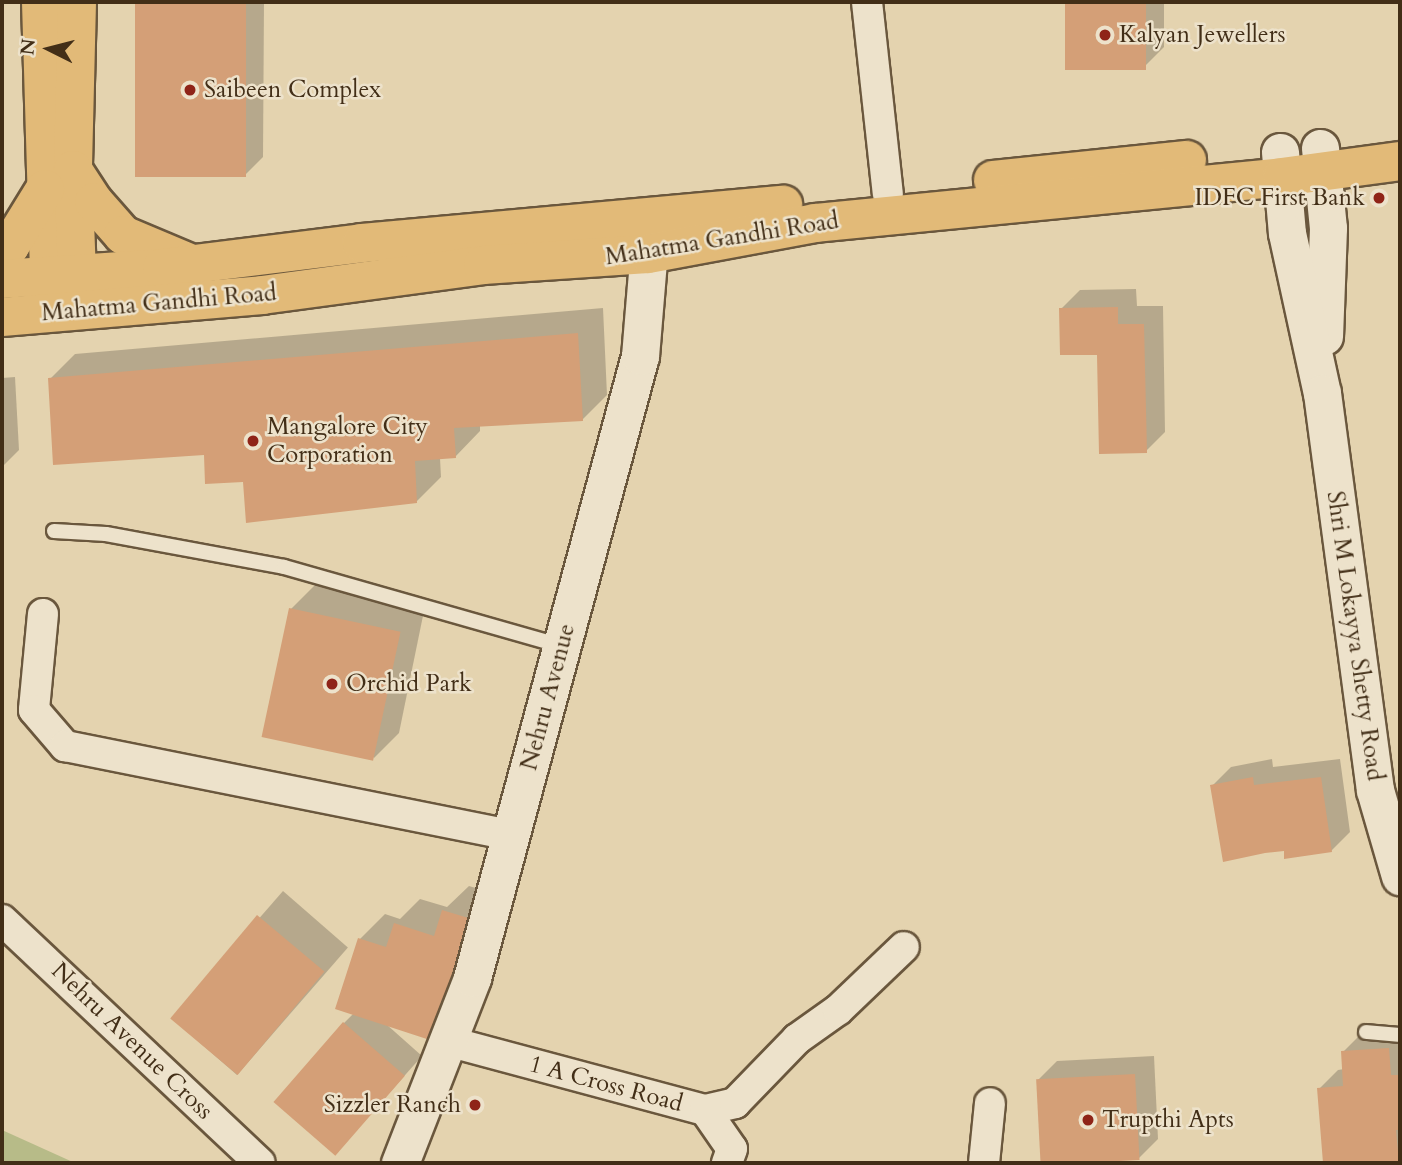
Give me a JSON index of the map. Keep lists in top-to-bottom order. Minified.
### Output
{"streets":{"main road":["Mahatma Gandhi Road"],"street":["Shri M Lokayya Shetty Road","Nehru Avenue","Nehru Avenue Cross","1 A Cross Road"]},"crossings":[["Mahatma Gandhi Road","Shri M Lokayya Shetty Road"],["Mahatma Gandhi Road","Nehru Avenue"],["Nehru Avenue","1 A Cross Road"]],"places":["Kalyan Jewellers","Saibeen Complex","IDFC First Bank","Mangalore City Corporation","Orchid Park","Sizzler Ranch","Trupthi Apts"],"north":"left"}
